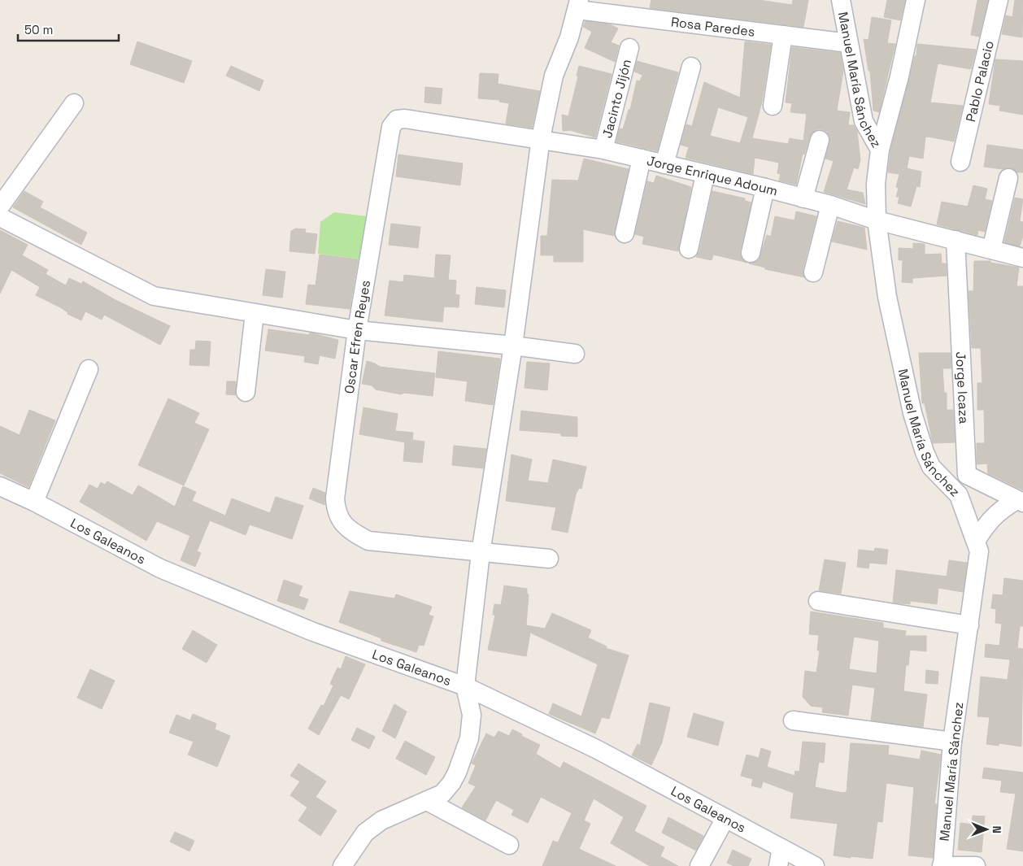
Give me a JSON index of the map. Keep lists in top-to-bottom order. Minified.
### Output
{"streets":{"street":["Rosa Paredes","Manuel María Sánchez","Pablo Palacio","Jacinto Jijón","Jorge Enrique Adoum","Oscar Efren Reyes","Jorge Icaza","Los Galeanos"]},"crossings":[["Rosa Paredes","Manuel María Sánchez"],["Manuel María Sánchez","Jorge Enrique Adoum"],["Jacinto Jijón","Jorge Enrique Adoum"],["Jorge Enrique Adoum","Oscar Efren Reyes"],["Jorge Enrique Adoum","Jorge Icaza"]],"scale_bar":"50 m","north":"right"}
